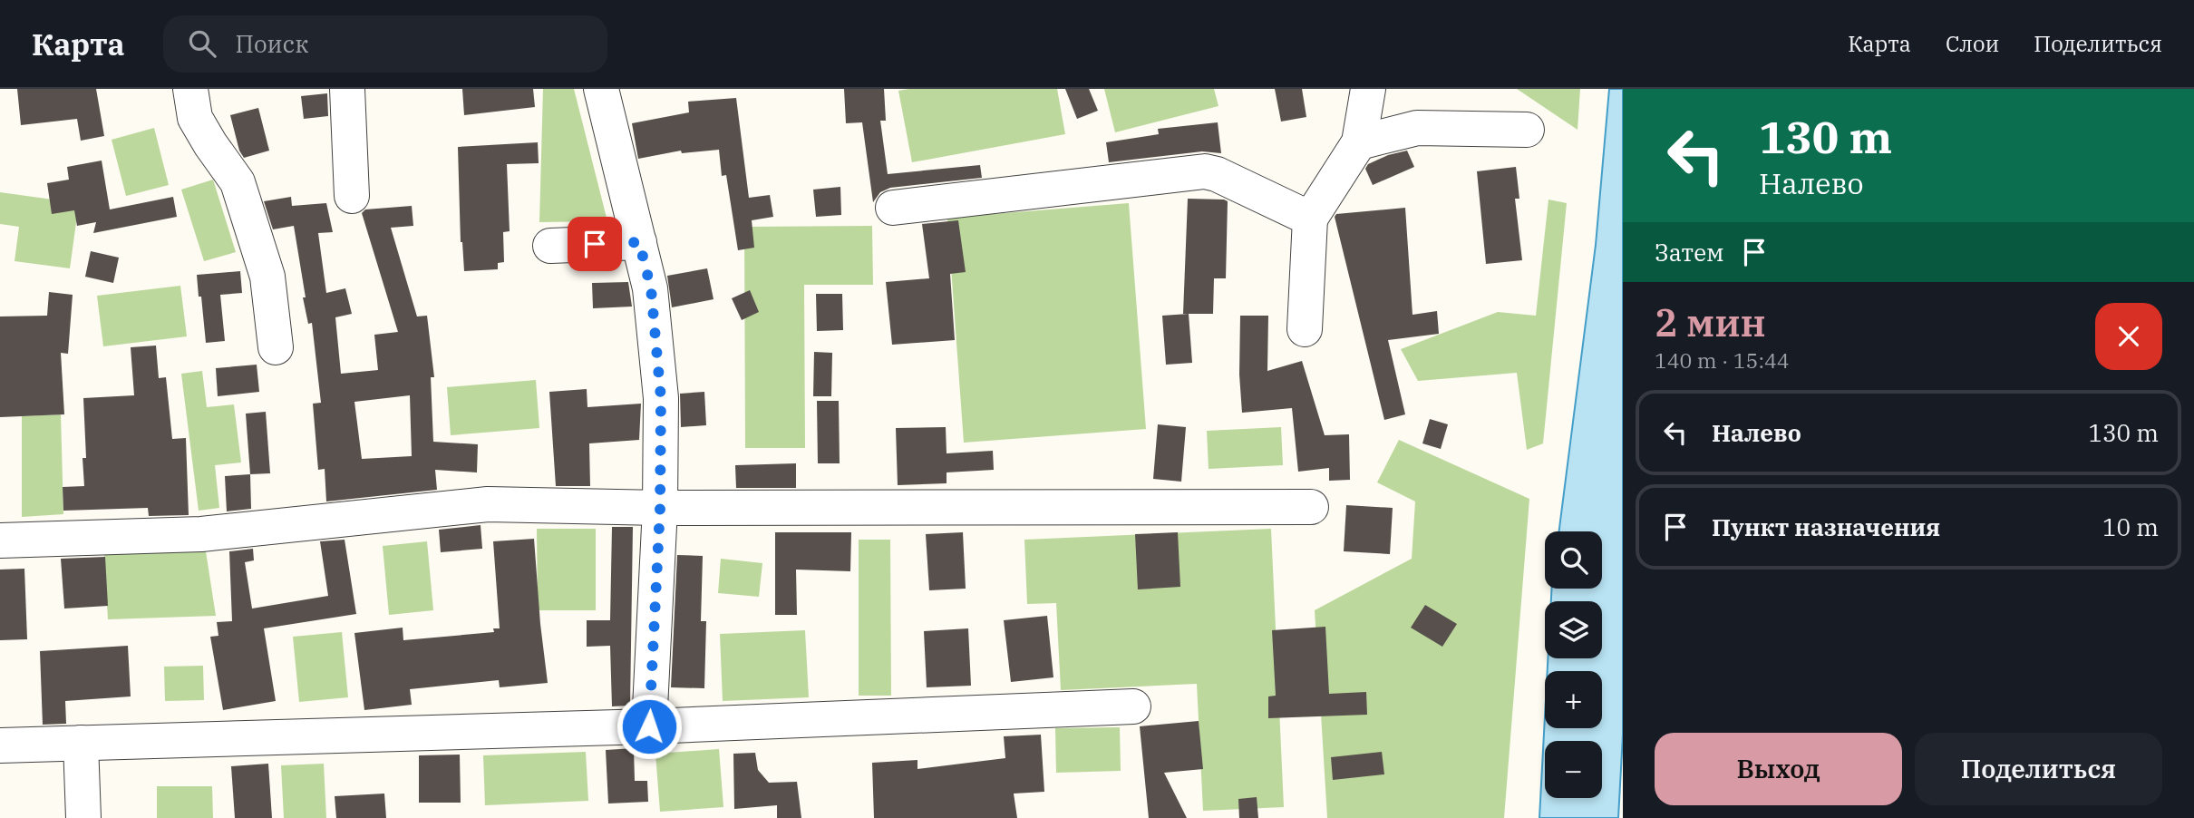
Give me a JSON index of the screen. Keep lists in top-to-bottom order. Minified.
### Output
{"page":{"header":"Карта","search":"Поиск","nav":["Карта","Слои","Поделиться"],"turn":["130 m","Налево"],"then":"Затем","heading":["2 мин","140 m · 15:44"],"list":[{"name":"Налево","value":"130 m"},{"name":"Пункт назначения","value":"10 m"}],"map_buttons":["+","−"],"buttons":["Выход","Поделиться"]}}
